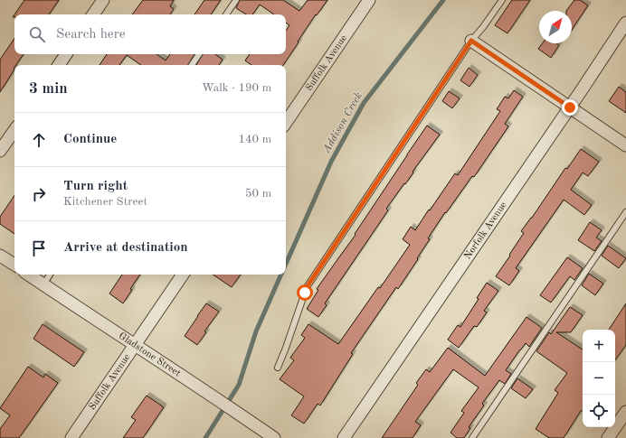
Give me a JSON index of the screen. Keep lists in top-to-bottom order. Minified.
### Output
{"streets":{"street":["Suffolk Avenue","Norfolk Avenue","Gladstone Street"]},"crossings":[["Suffolk Avenue","Gladstone Street"]],"water":["Addison Creek"],"north":"top right","page":{"search":"Search here","heading":["3 min","Walk · 190 m"],"list":[["Continue","140 m"],["Turn right","Kitchener Street","50 m"],"Arrive at destination"],"map_buttons":["+","−"]}}
